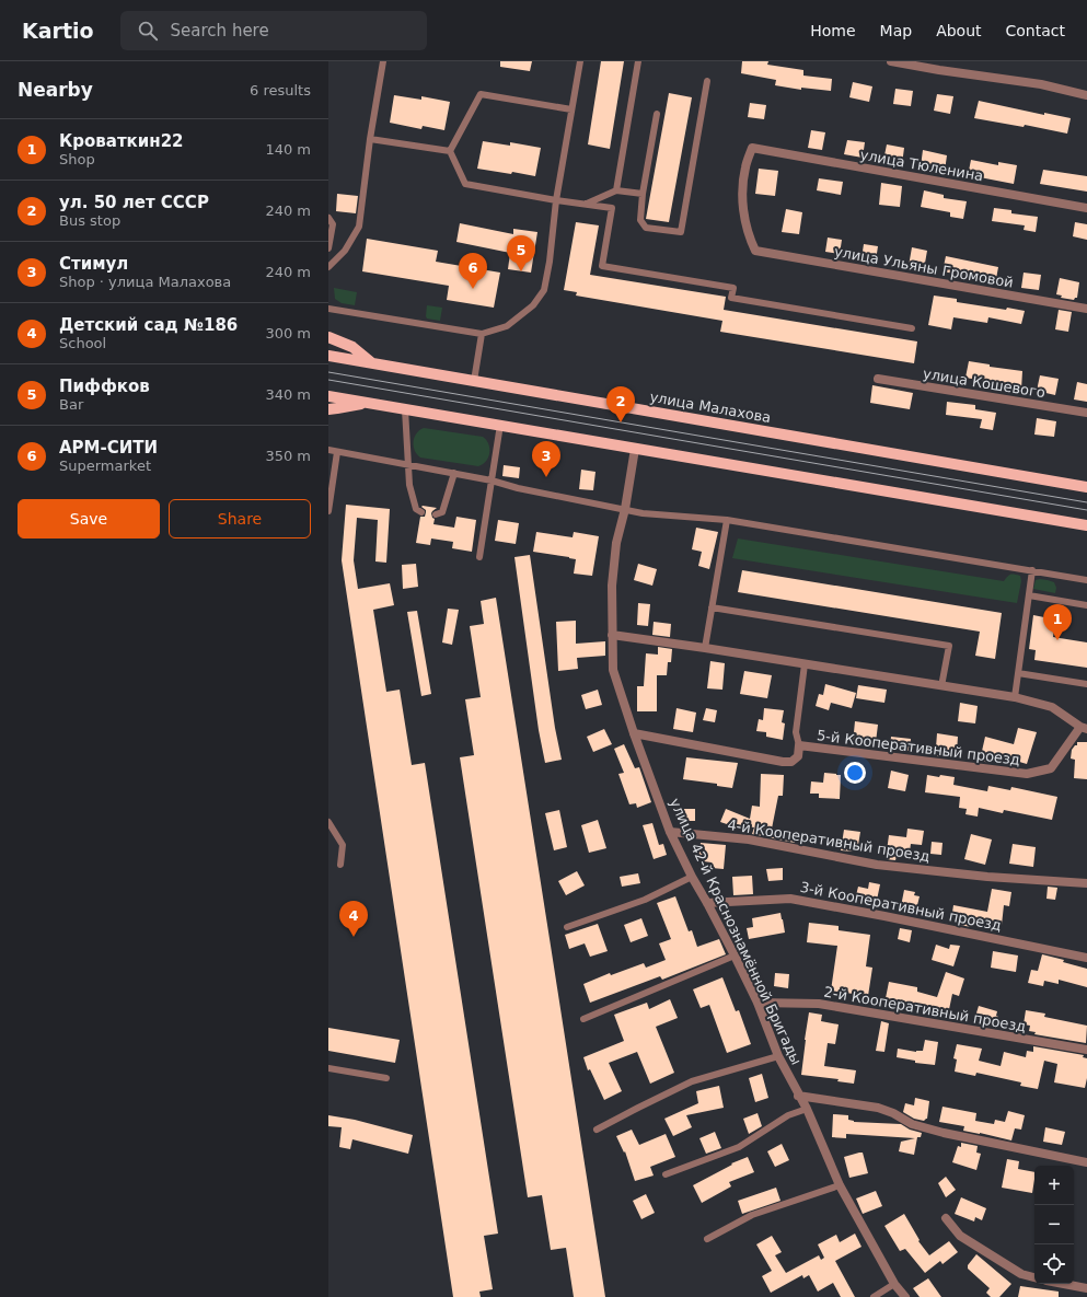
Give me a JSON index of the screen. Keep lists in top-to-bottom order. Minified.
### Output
{"streets":{"main road":["улица Малахова"],"street":["улица Тюленина","улица Ульяны Громовой","улица Кошевого","5-й Кооперативный проезд","4-й Кооперативный проезд","3-й Кооперативный проезд","улица 42-й Краснознамённой Бригады","2-й Кооперативный проезд"]},"crossings":[["улица Тюленина","улица Ульяны Громовой"],["5-й Кооперативный проезд","улица 42-й Краснознамённой Бригады"],["4-й Кооперативный проезд","улица 42-й Краснознамённой Бригады"],["3-й Кооперативный проезд","улица 42-й Краснознамённой Бригады"],["улица 42-й Краснознамённой Бригады","2-й Кооперативный проезд"]],"page":{"header":"Kartio","search":"Search here","nav":["Home","Map","About","Contact"],"heading":["Nearby","6 results"],"list":[{"mark":"1","name":"Кроваткин22","note":"Shop","value":"140 m"},{"mark":"2","name":"ул. 50 лет СССР","note":"Bus stop","value":"240 m"},{"mark":"3","name":"Стимул","note":"Shop · улица Малахова","value":"240 m"},{"mark":"4","name":"Детский сад №186","note":"School","value":"300 m"},{"mark":"5","name":"Пиффков","note":"Bar","value":"340 m"},{"mark":"6","name":"АРМ-СИТИ","note":"Supermarket","value":"350 m"}],"pins":["5","6","2","3","1","4"],"buttons":["Save","Share"],"map_buttons":["+","−"]}}
